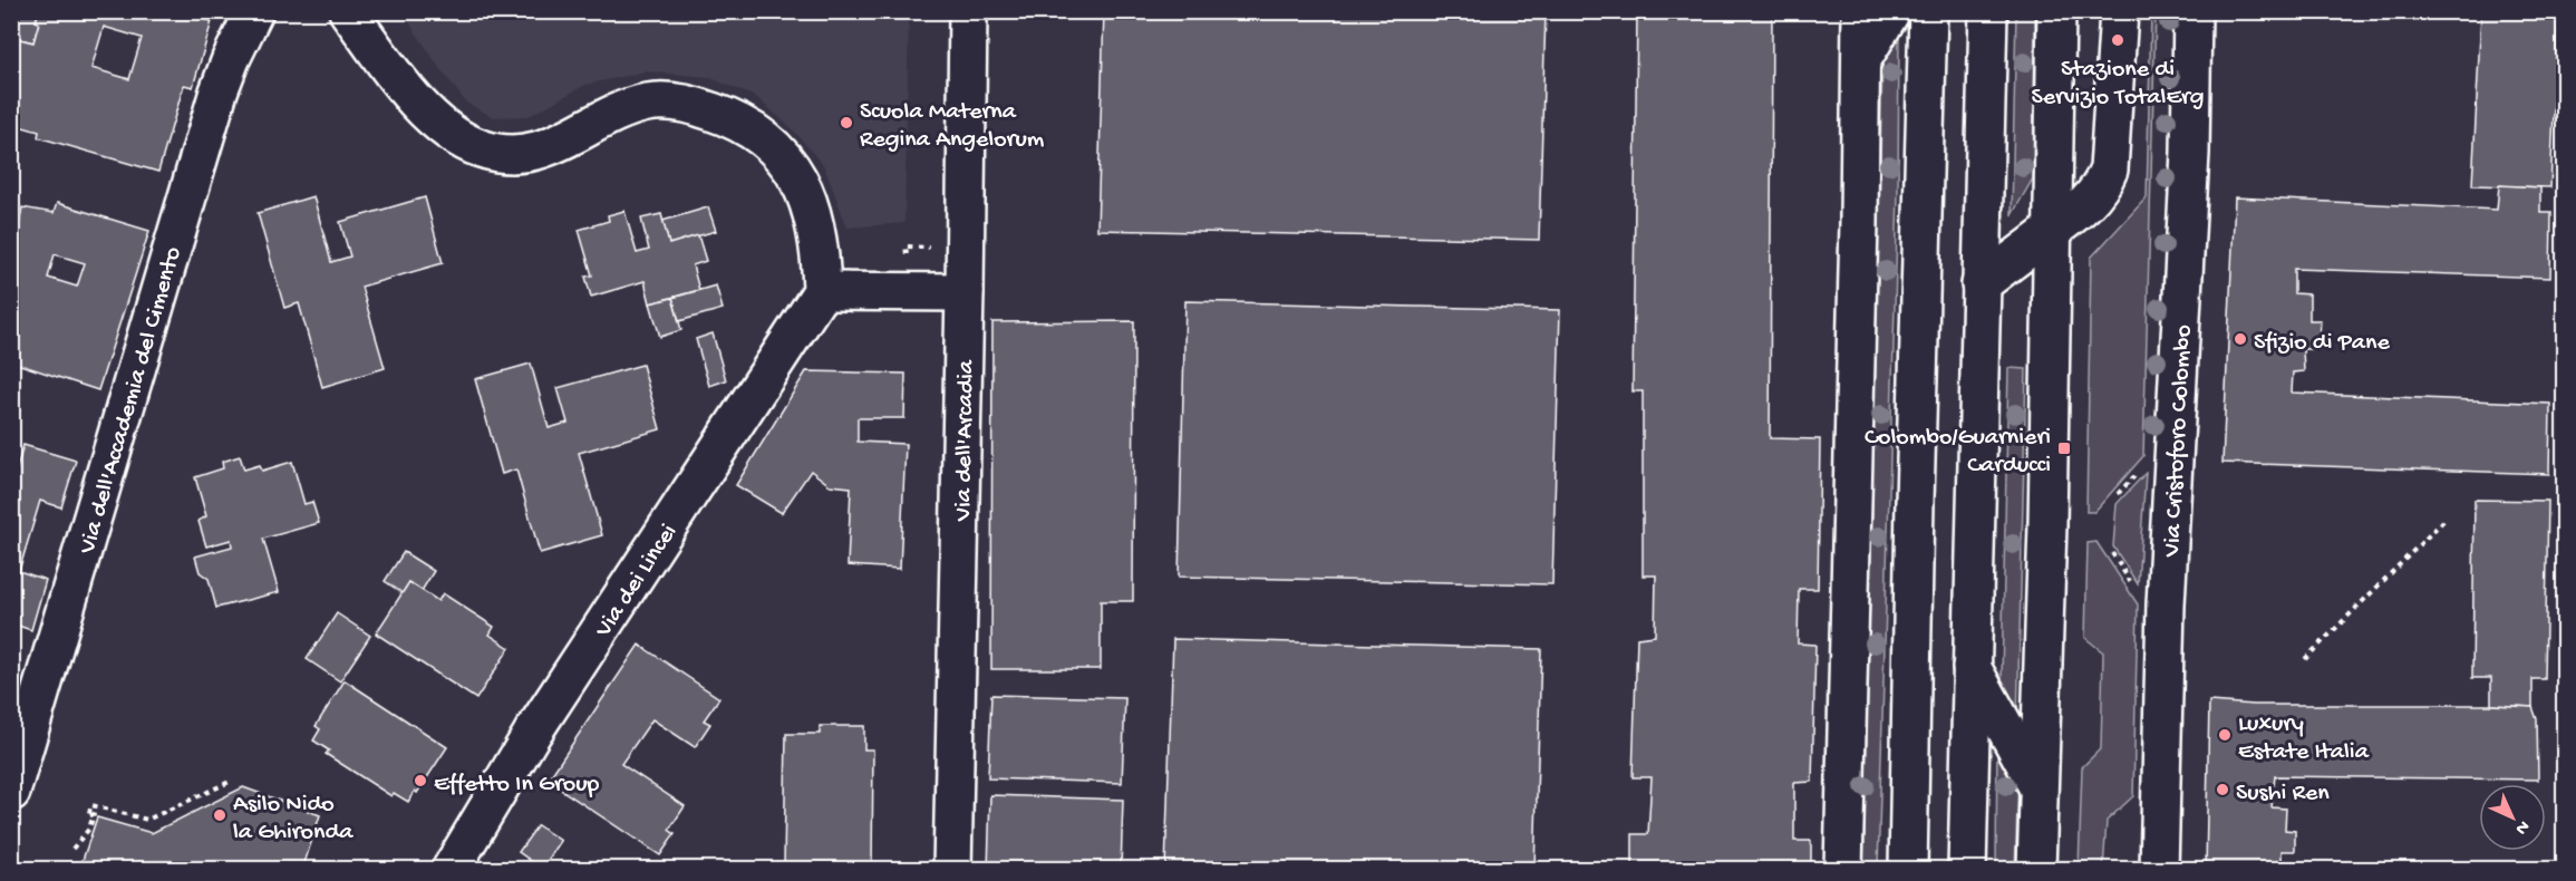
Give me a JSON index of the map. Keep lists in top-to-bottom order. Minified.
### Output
{"streets":{"street":["Via dell'Accademia del Cimento","Via dell'Arcadia","Via Cristoforo Colombo","Via dei Lincei"]},"places":{"other":["Stazione di Servizio TotalErg","Scuola Materna Regina Angelorum","Sfizio di Pane","Luxury Estate Italia","Effetto In Group","Sushi Ren","Asilo Nido la Ghironda"],"transit":["Colombo/Guarnieri Carducci"]},"north":"bottom right"}
